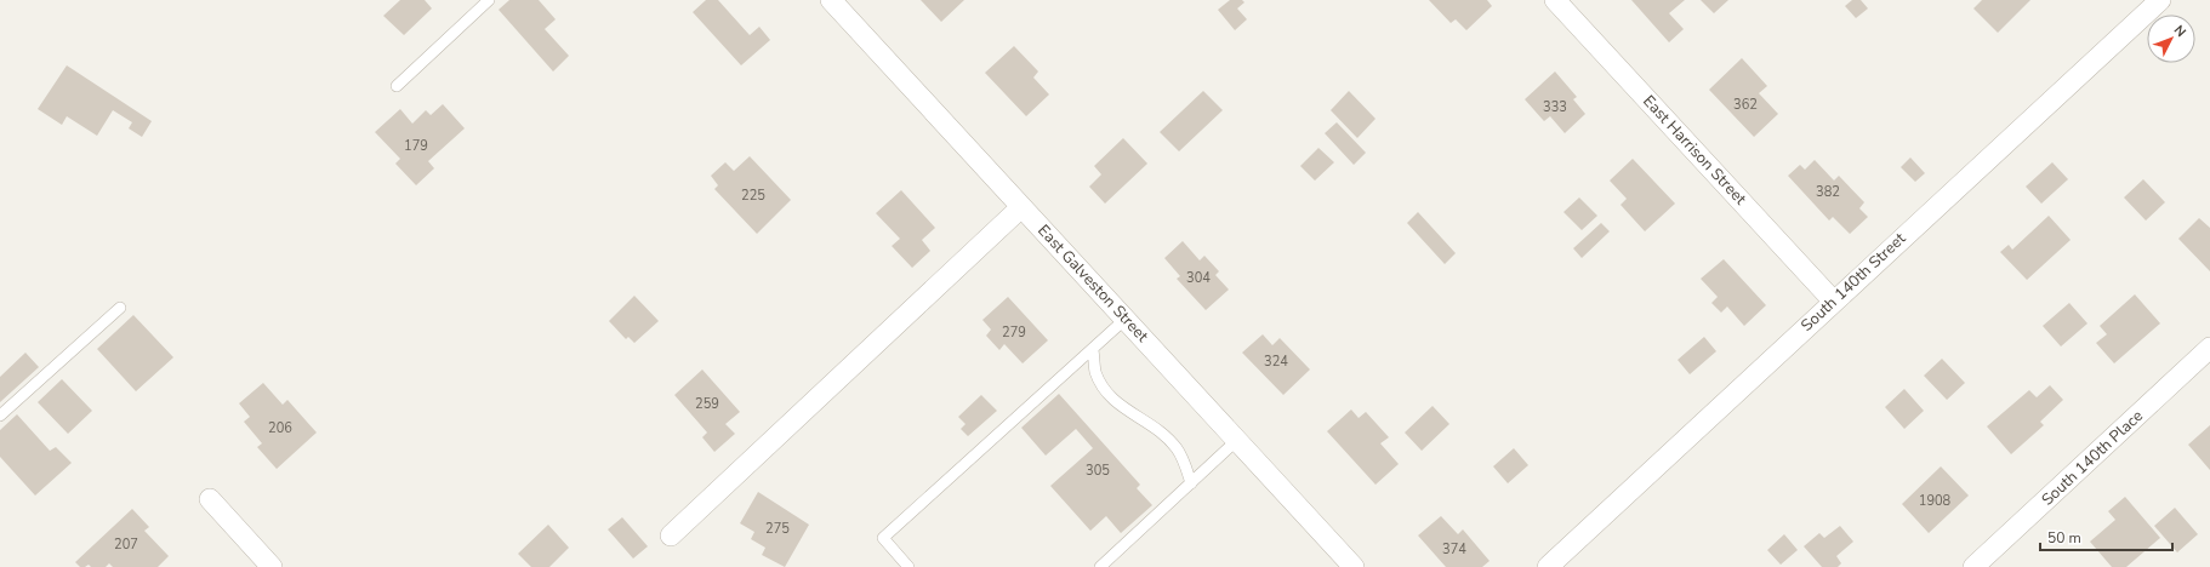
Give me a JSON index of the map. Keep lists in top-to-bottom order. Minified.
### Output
{"streets":{"street":["East Harrison Street","South 140th Street","East Galveston Street","South 140th Place"]},"crossings":[["East Harrison Street","South 140th Street"]],"house_numbers":["362","333","179","382","225","304","279","324","259","206","305","1908","275","207","374"],"scale_bar":"50 m","north":"top right"}
